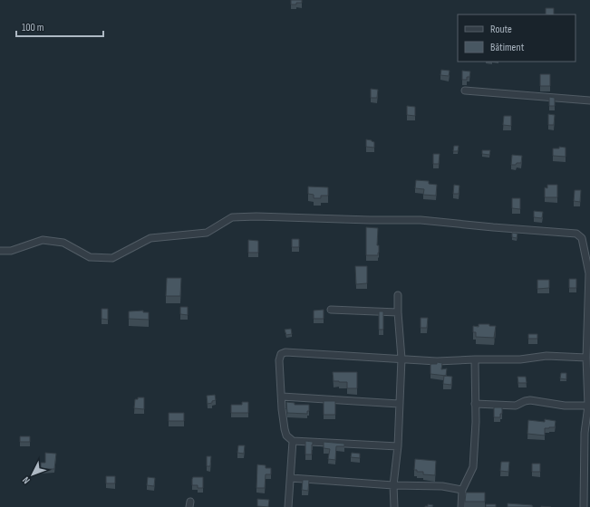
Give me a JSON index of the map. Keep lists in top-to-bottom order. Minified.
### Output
{"legend":["Route","Bâtiment"],"scale_bar":"100 m","north":"bottom left"}
